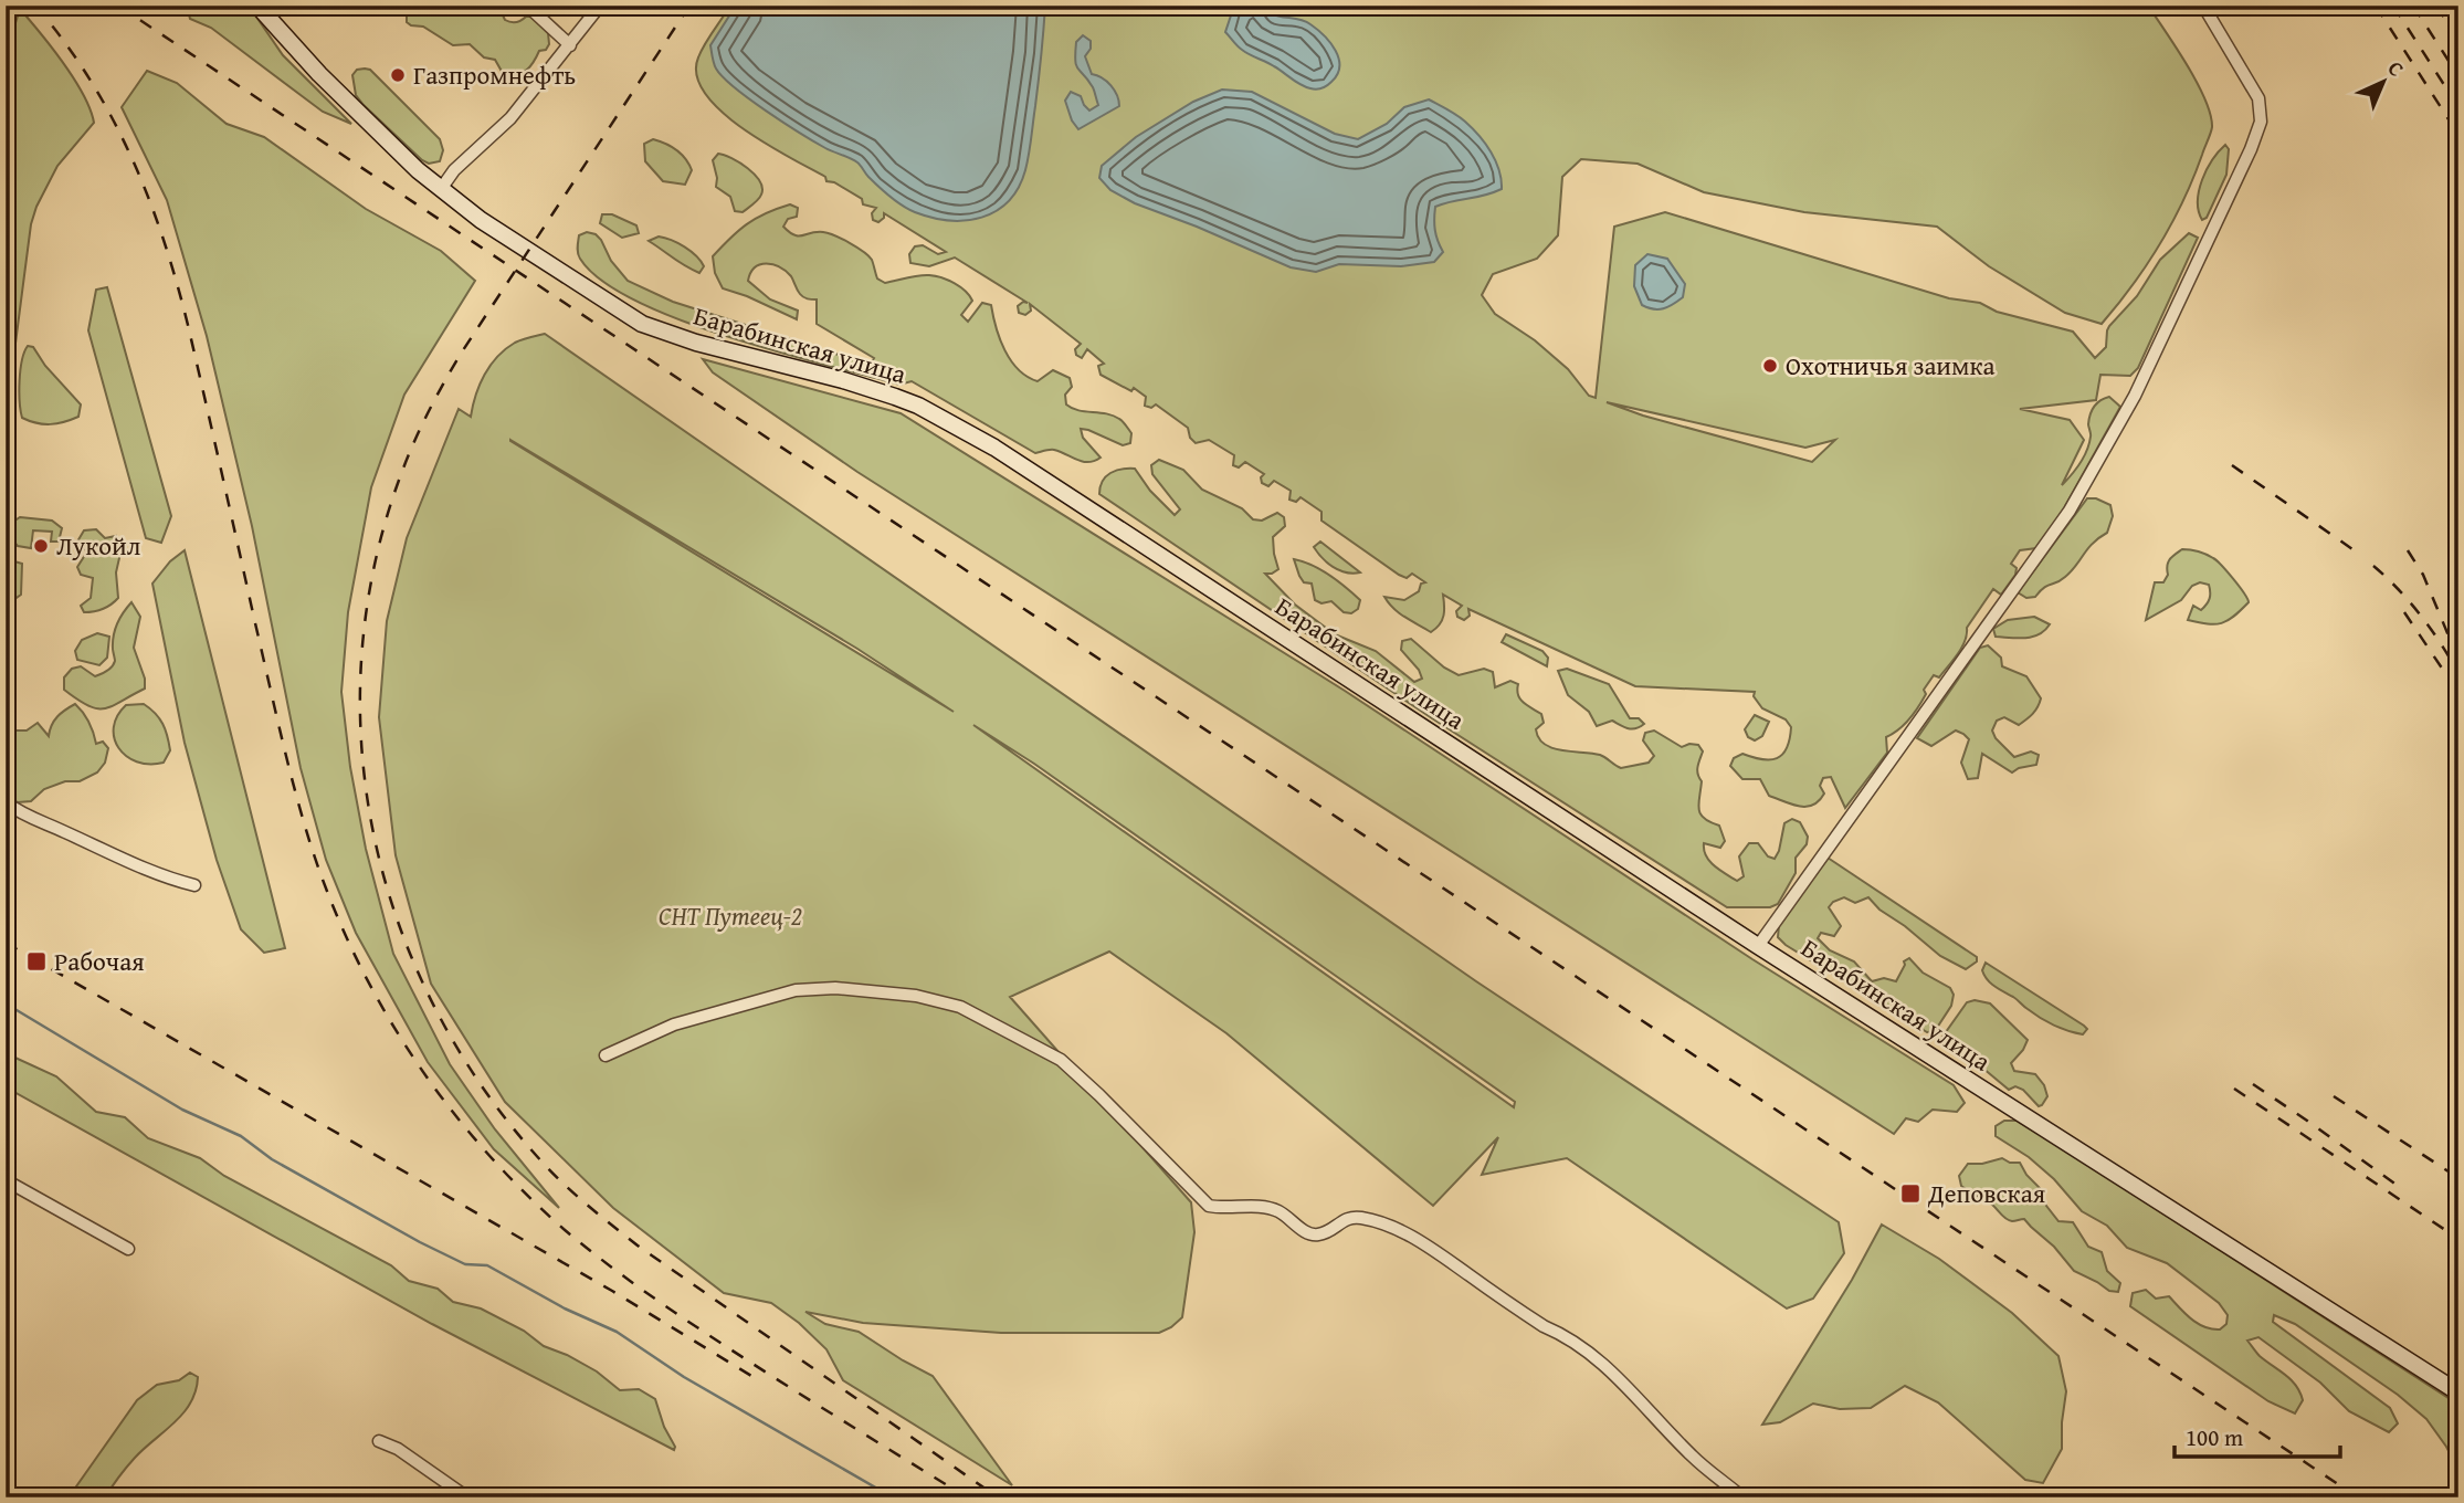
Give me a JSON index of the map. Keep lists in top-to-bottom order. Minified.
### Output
{"streets":{"main road":["Барабинская улица"]},"parks":["СНТ Путеец-2"],"places":{"other":["Газпромнефть","Охотничья заимка","Лукойл"],"transit":["Рабочая","Деповская"]},"scale_bar":"100 m","north":"top right"}
